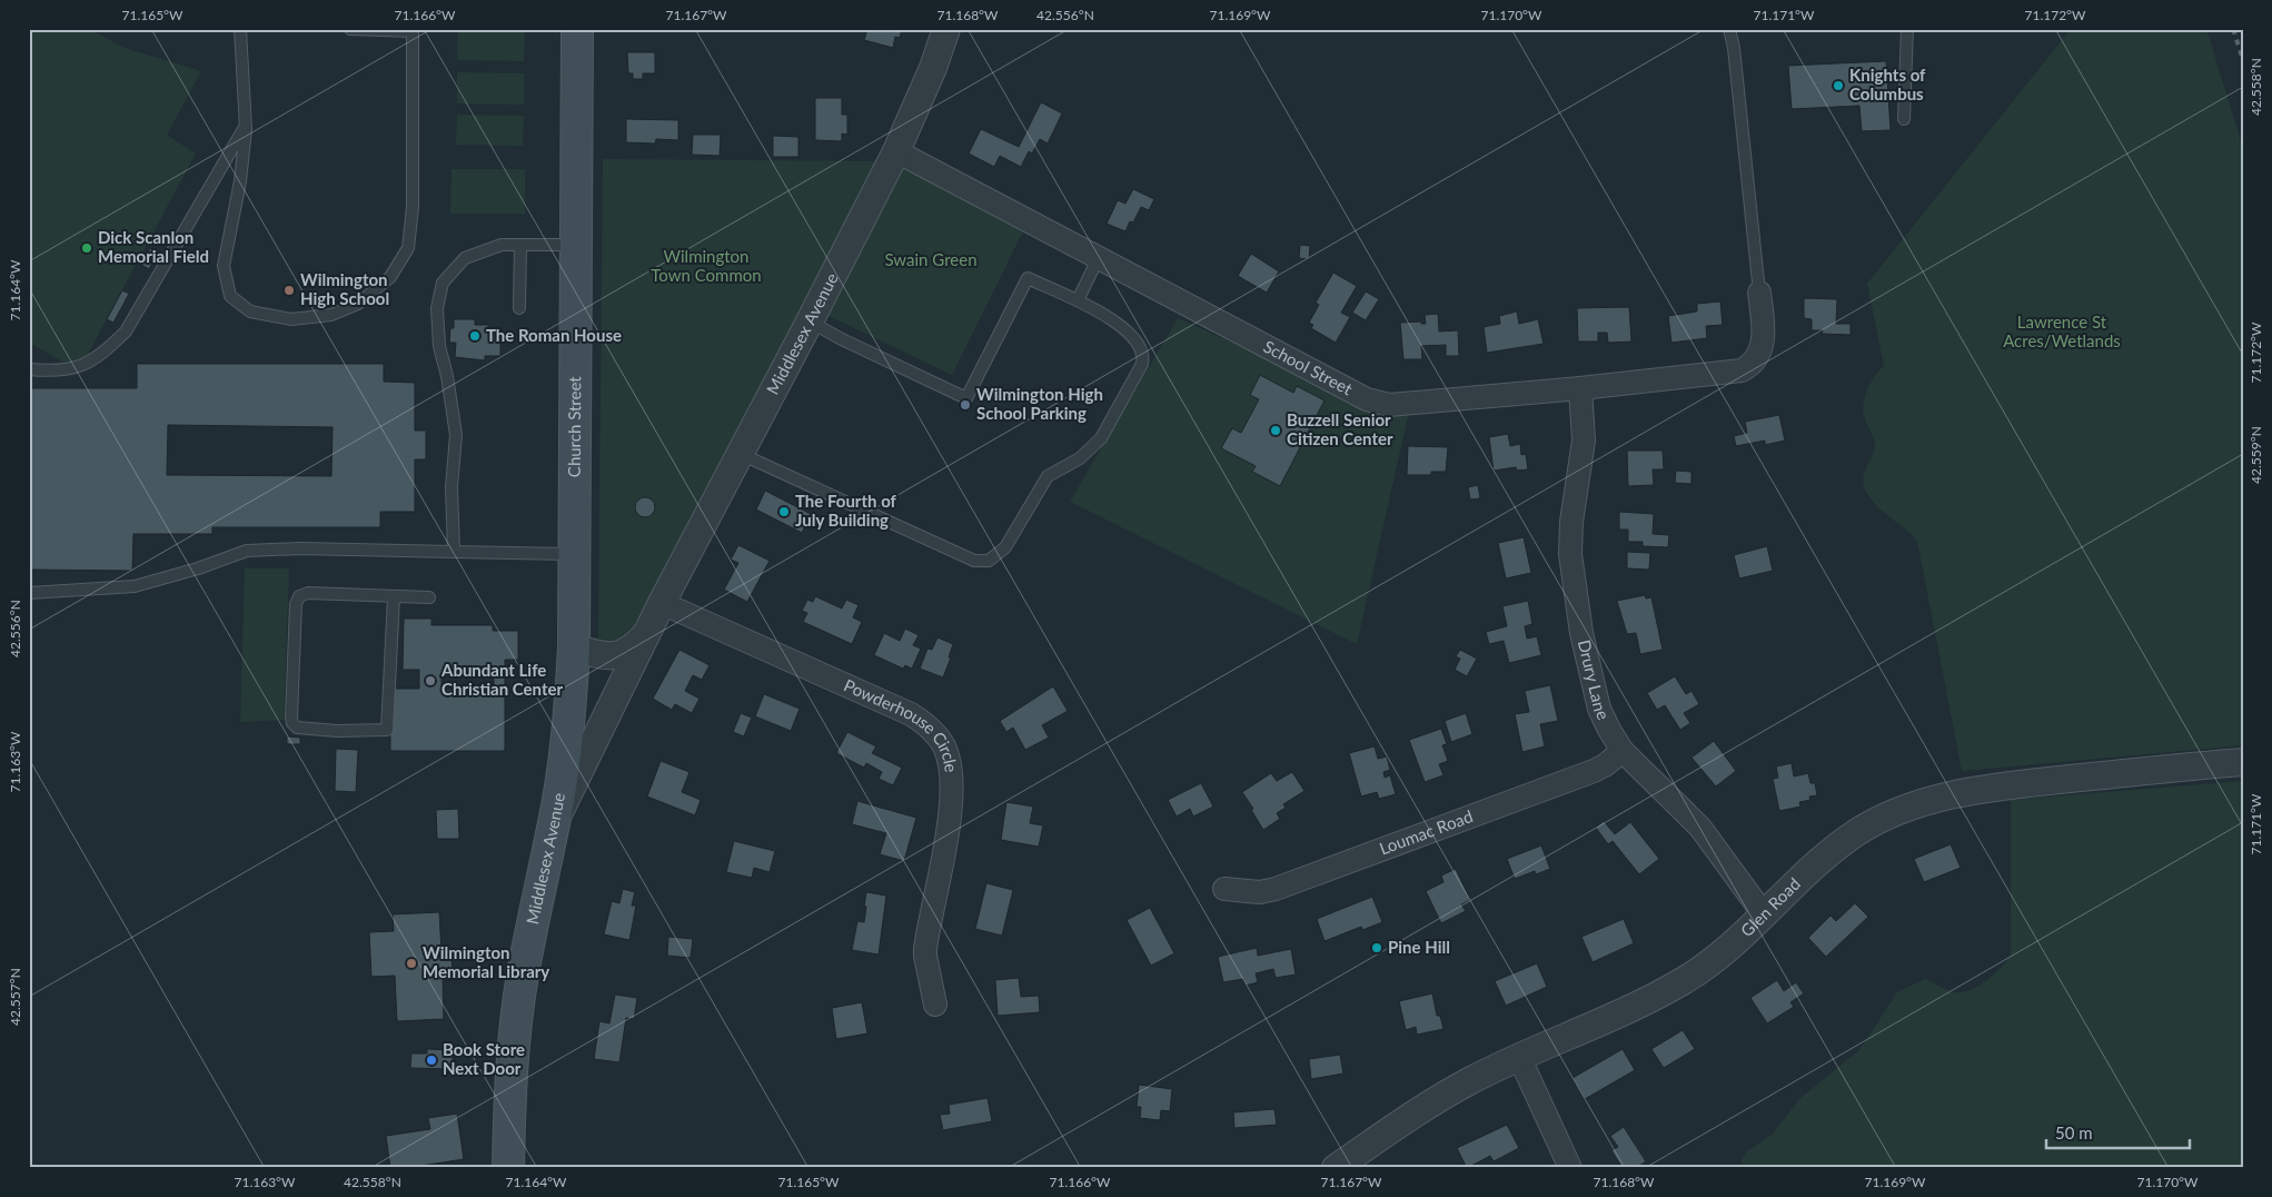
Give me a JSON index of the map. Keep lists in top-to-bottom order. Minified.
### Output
{"streets":{"main road":["Middlesex Avenue","Church Street"],"street":["School Street","Drury Lane","Powderhouse Circle","Loumac Road","Glen Road"]},"crossings":[["Middlesex Avenue","School Street"],["Middlesex Avenue","Church Street"],["Middlesex Avenue","Powderhouse Circle"],["School Street","Drury Lane"],["Drury Lane","Loumac Road"],["Drury Lane","Glen Road"]],"parks":["Wilmington Town Common","Swain Green","Lawrence St Acres/Wetlands"],"places":["Knights of Columbus","Dick Scanlon Memorial Field","Wilmington High School","The Roman House","Wilmington High School Parking","Buzzell Senior Citizen Center","The Fourth of July Building","Abundant Life Christian Center","Pine Hill","Wilmington Memorial Library","Book Store Next Door"],"scale_bar":"50 m","coordinates":["71.165°W","71.166°W","71.167°W","71.168°W","42.556°N","71.169°W","71.170°W","71.171°W","71.172°W","42.558°N","71.164°W","42.559°N","71.163°W","42.557°N"]}
